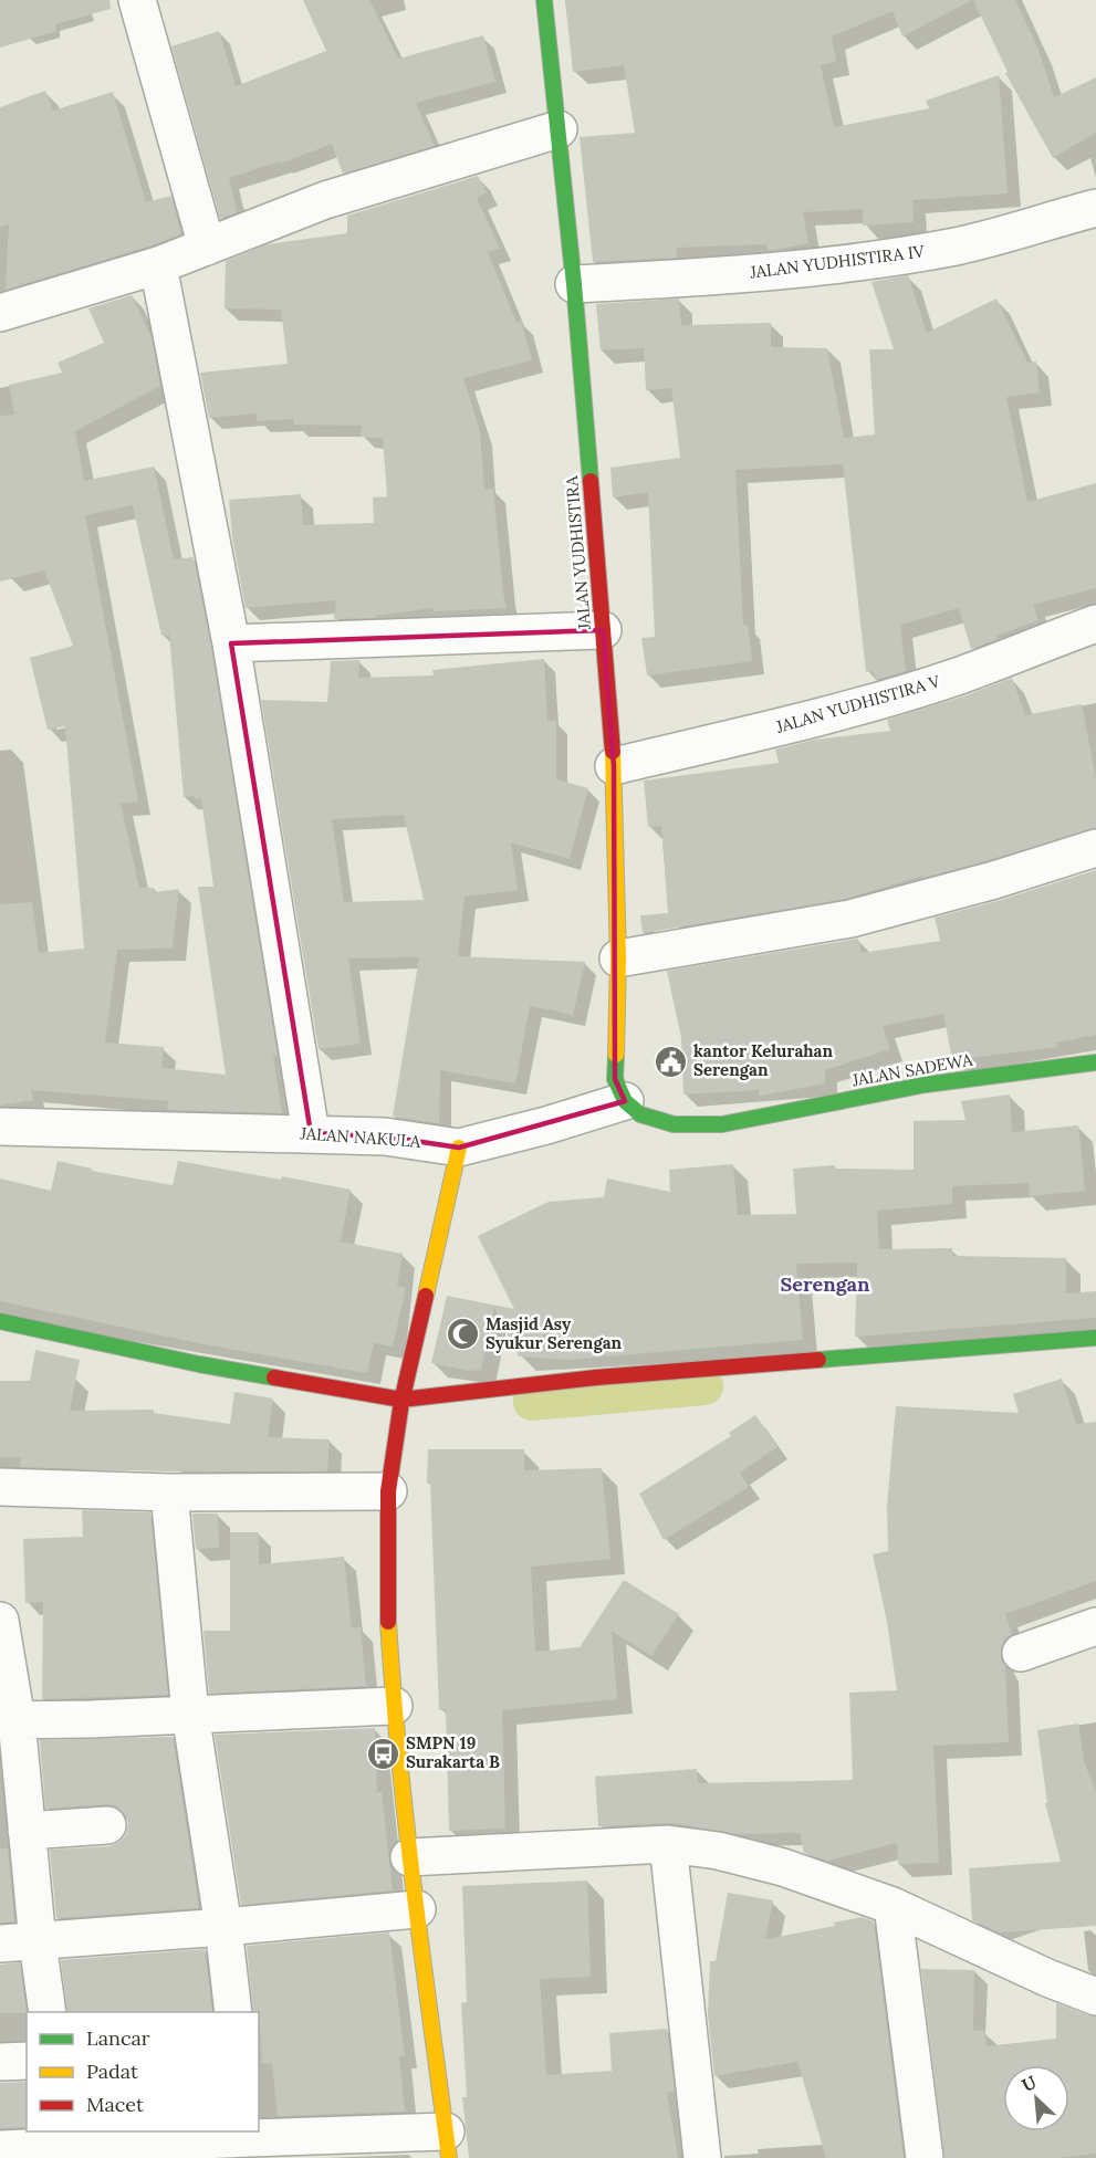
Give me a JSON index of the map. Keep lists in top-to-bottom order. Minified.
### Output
{"streets":{"street":["JALAN YUDHISTIRA IV","JALAN YUDHISTIRA","JALAN YUDHISTIRA V","JALAN SADEWA","JALAN NAKULA"]},"crossings":[["JALAN YUDHISTIRA IV","JALAN YUDHISTIRA"],["JALAN YUDHISTIRA","JALAN YUDHISTIRA V"],["JALAN YUDHISTIRA","JALAN SADEWA"]],"districts":["Serengan"],"places":{"public building":["kantor Kelurahan Serengan"],"mosque":["Masjid Asy Syukur Serengan"],"bus stop":["SMPN 19 Surakarta B"]},"legend":["Lancar","Padat","Macet"],"north":"top left"}
